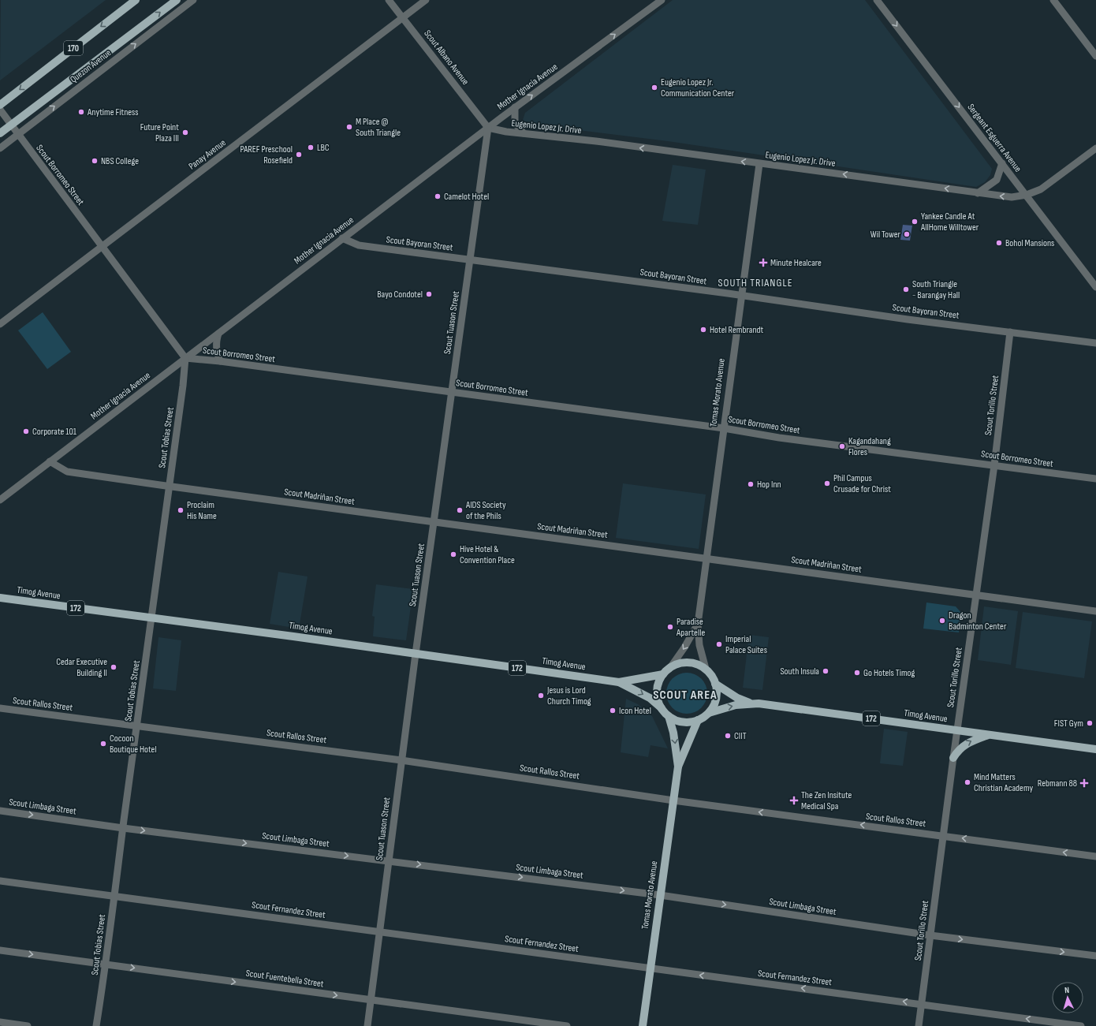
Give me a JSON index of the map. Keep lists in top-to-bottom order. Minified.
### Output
{"streets":{"main road":["170","Quezon Avenue","Tomas Morato Avenue","Timog Avenue","172"],"street":["Scout Albano Avenue","Mother Ignacia Avenue","Eugenio Lopez Jr. Drive","Sergeant Esguerra Avenue","Panay Avenue","Scout Borromeo Street","Scout Bayoran Street","Scout Tuason Street","Scout Torillo Street","Scout Tobias Street","Scout Madriñan Street","Scout Rallos Street","Scout Limbaga Street","Scout Fernandez Street","Scout Fuentebella Street"]},"crossings":[["Scout Albano Avenue","Mother Ignacia Avenue"],["Scout Albano Avenue","Eugenio Lopez Jr. Drive"],["Scout Albano Avenue","Panay Avenue"],["Scout Albano Avenue","Scout Tuason Street"],["Quezon Avenue","Scout Borromeo Street"],["Mother Ignacia Avenue","Eugenio Lopez Jr. Drive"],["Mother Ignacia Avenue","Scout Borromeo Street"],["Mother Ignacia Avenue","Scout Bayoran Street"],["Mother Ignacia Avenue","Scout Tuason Street"],["Mother Ignacia Avenue","Scout Tobias Street"],["Mother Ignacia Avenue","Scout Madriñan Street"],["Eugenio Lopez Jr. Drive","Sergeant Esguerra Avenue"],["Eugenio Lopez Jr. Drive","Scout Tuason Street"],["Eugenio Lopez Jr. Drive","Tomas Morato Avenue"],["Panay Avenue","Scout Borromeo Street"],["Scout Borromeo Street","Scout Tuason Street"],["Scout Borromeo Street","Tomas Morato Avenue"],["Scout Borromeo Street","Scout Torillo Street"],["Scout Borromeo Street","Scout Tobias Street"],["Scout Bayoran Street","Scout Tuason Street"],["Scout Bayoran Street","Tomas Morato Avenue"],["Scout Bayoran Street","Scout Torillo Street"],["Scout Tuason Street","Scout Madriñan Street"],["Scout Tuason Street","Timog Avenue"],["Scout Tuason Street","Scout Rallos Street"],["Scout Tuason Street","Scout Limbaga Street"],["Scout Tuason Street","Scout Fernandez Street"],["Scout Tuason Street","Scout Fuentebella Street"],["Tomas Morato Avenue","Scout Madriñan Street"],["Tomas Morato Avenue","Timog Avenue"],["Tomas Morato Avenue","172"],["Tomas Morato Avenue","Scout Rallos Street"],["Tomas Morato Avenue","Scout Limbaga Street"],["Tomas Morato Avenue","Scout Fernandez Street"],["Scout Torillo Street","Scout Madriñan Street"],["Scout Torillo Street","Timog Avenue"],["Scout Torillo Street","Scout Rallos Street"],["Scout Torillo Street","Scout Limbaga Street"],["Scout Torillo Street","Scout Fernandez Street"],["Scout Tobias Street","Scout Madriñan Street"],["Scout Tobias Street","Timog Avenue"],["Scout Tobias Street","Scout Rallos Street"],["Scout Tobias Street","Scout Limbaga Street"],["Scout Tobias Street","Scout Fernandez Street"],["Scout Tobias Street","Scout Fuentebella Street"],["Timog Avenue","172"]],"one_way":["Eugenio Lopez Jr. Drive","Sergeant Esguerra Avenue","Scout Rallos Street","Scout Limbaga Street","Scout Fernandez Street","Scout Fuentebella Street"],"districts":["SOUTH TRIANGLE","SCOUT AREA"],"places":{"other":["Eugenio Lopez Jr. Communication Center","Anytime Fitness","M Place @ South Triangle","Future Point Plaza III","LBC","PAREF Preschool Rosefield","NBS College","Camelot Hotel","Yankee Candle At AllHome Willtower","Wil Tower","Bohol Mansions","South Triangle - Barangay Hall","Bayo Condotel","Hotel Rembrandt","Corporate 101","Kagandahang Flores","Phil Campus Crusade for Christ","Hop Inn","Proclaim His Name","AIDS Society of the Phils","Hive Hotel & Convention Place","Dragon Badminton Center","Paradise Apartelle","Imperial Palace Suites","Cedar Executive Building II","South Insula","Go Hotels Timog","Jesus is Lord Church Timog","Icon Hotel","FIST Gym","CIIT","Cocoon Boutique Hotel","Mind Matters Christian Academy"],"health":["Minute Healcare","Rebmann 88","The Zen Insitute Medical Spa"]},"north":"top"}
